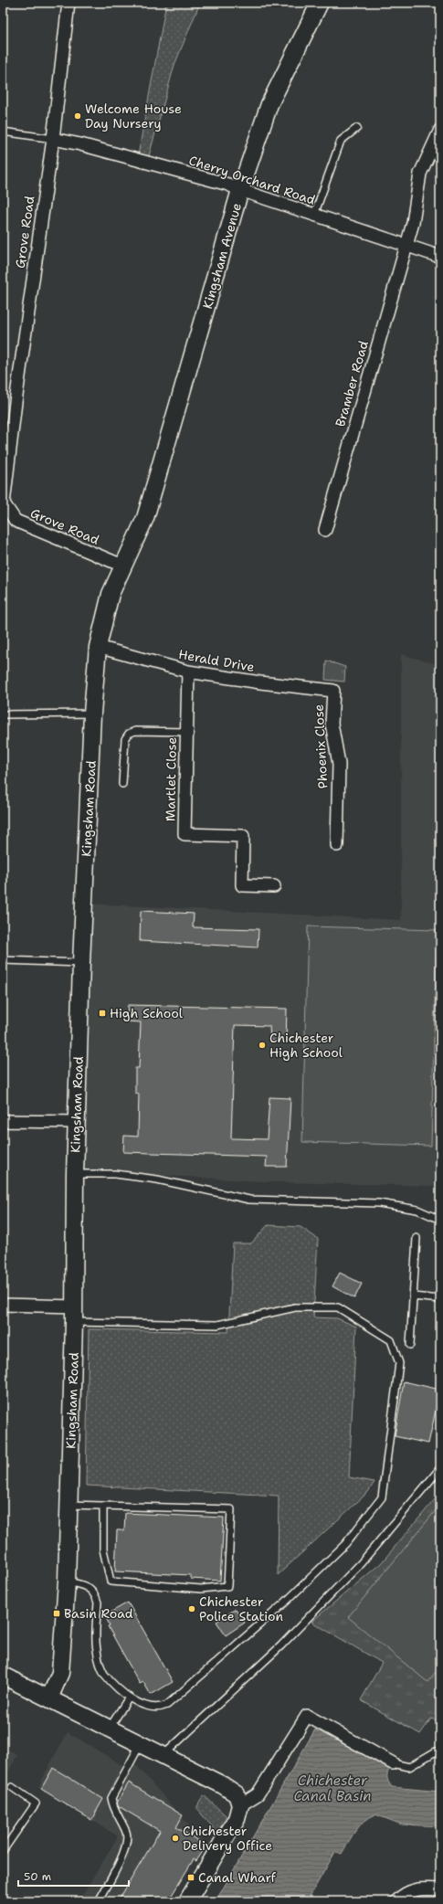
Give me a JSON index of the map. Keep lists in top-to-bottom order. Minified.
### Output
{"streets":{"street":["Cherry Orchard Road","Grove Road","Kingsham Avenue","Bramber Road","Herald Drive","Phoenix Close","Martlet Close","Kingsham Road"]},"crossings":[["Cherry Orchard Road","Grove Road"],["Cherry Orchard Road","Kingsham Avenue"],["Cherry Orchard Road","Bramber Road"],["Grove Road","Kingsham Road"],["Kingsham Avenue","Kingsham Road"],["Herald Drive","Phoenix Close"],["Herald Drive","Martlet Close"],["Herald Drive","Kingsham Road"]],"water":["Chichester Canal Basin"],"places":{"other":["Welcome House Day Nursery","Chichester High School","Chichester Police Station","Chichester Delivery Office"],"transit":["High School","Basin Road","Canal Wharf"]},"scale_bar":"50 m"}
